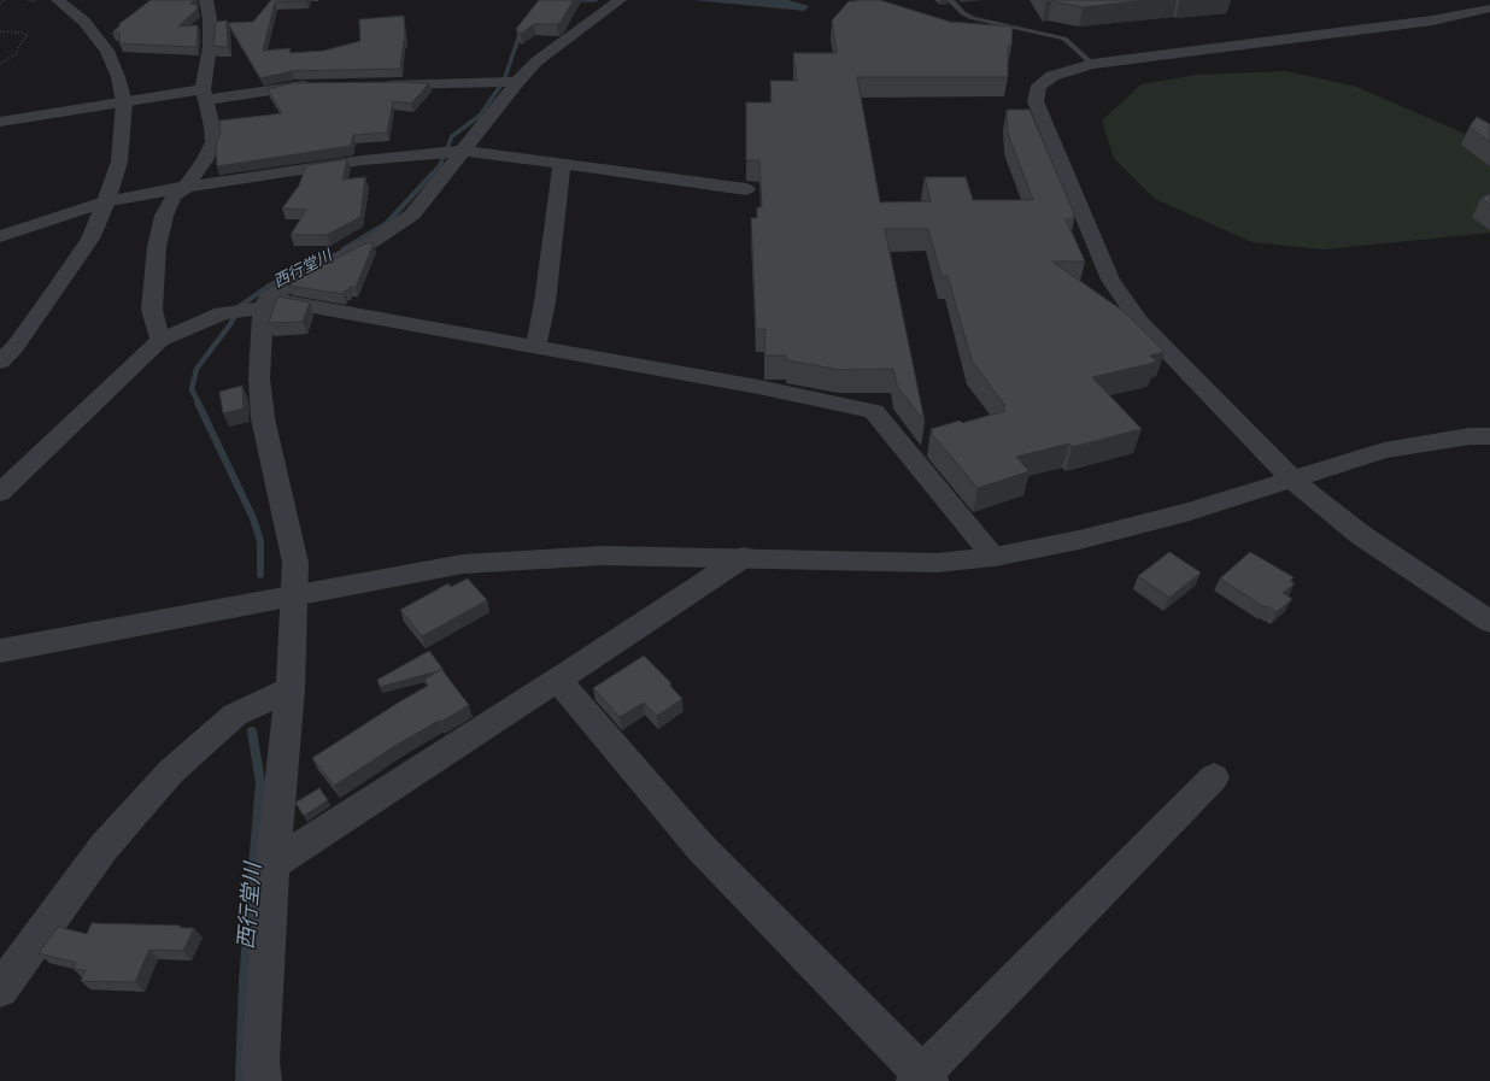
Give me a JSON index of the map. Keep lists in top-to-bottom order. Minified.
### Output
{"water":["西行堂川"]}
